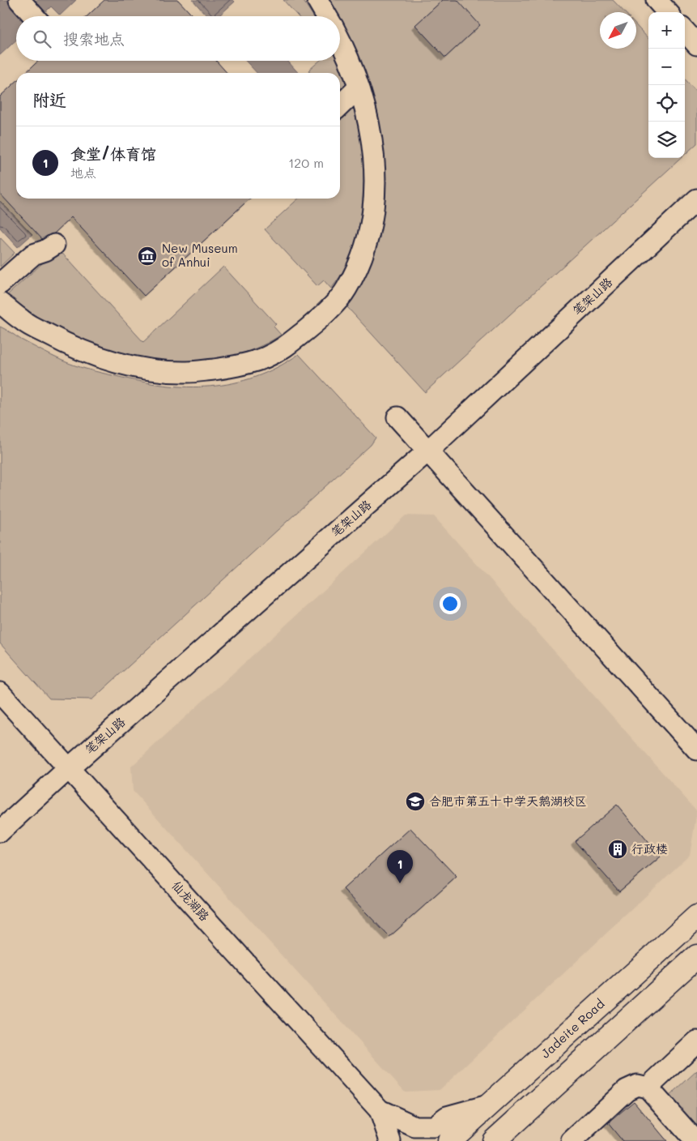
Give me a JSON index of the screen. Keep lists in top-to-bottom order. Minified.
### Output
{"streets":{"main road":["Jadeite Road"],"street":["笔架山路","仙龙湖路"]},"crossings":[["笔架山路","仙龙湖路"]],"places":{"museum":["New Museum of Anhui"],"school or university":["合肥市第五十中学天鹅湖校区"],"building":["行政楼"]},"north":"bottom left","page":{"map_buttons":["+","−"],"search":"搜索地点","heading":"附近","list":[{"mark":"1","name":"食堂/体育馆","note":"地点","value":"120 m"}],"pins":"1"}}
